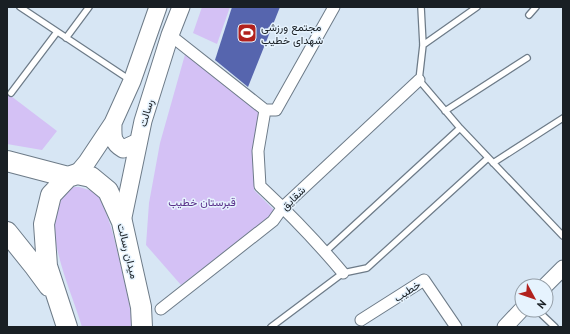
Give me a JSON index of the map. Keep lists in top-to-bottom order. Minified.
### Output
{"streets":{"highway":["میدان رسالت"],"main road":["رسالت"],"street":["شقایق","خطیب"]},"crossings":[["رسالت","میدان رسالت"]],"parks":["قبرستان خطیب"],"places":{"sports":["مجتمع ورزشی شهدای خطیب"]},"north":"bottom right"}
